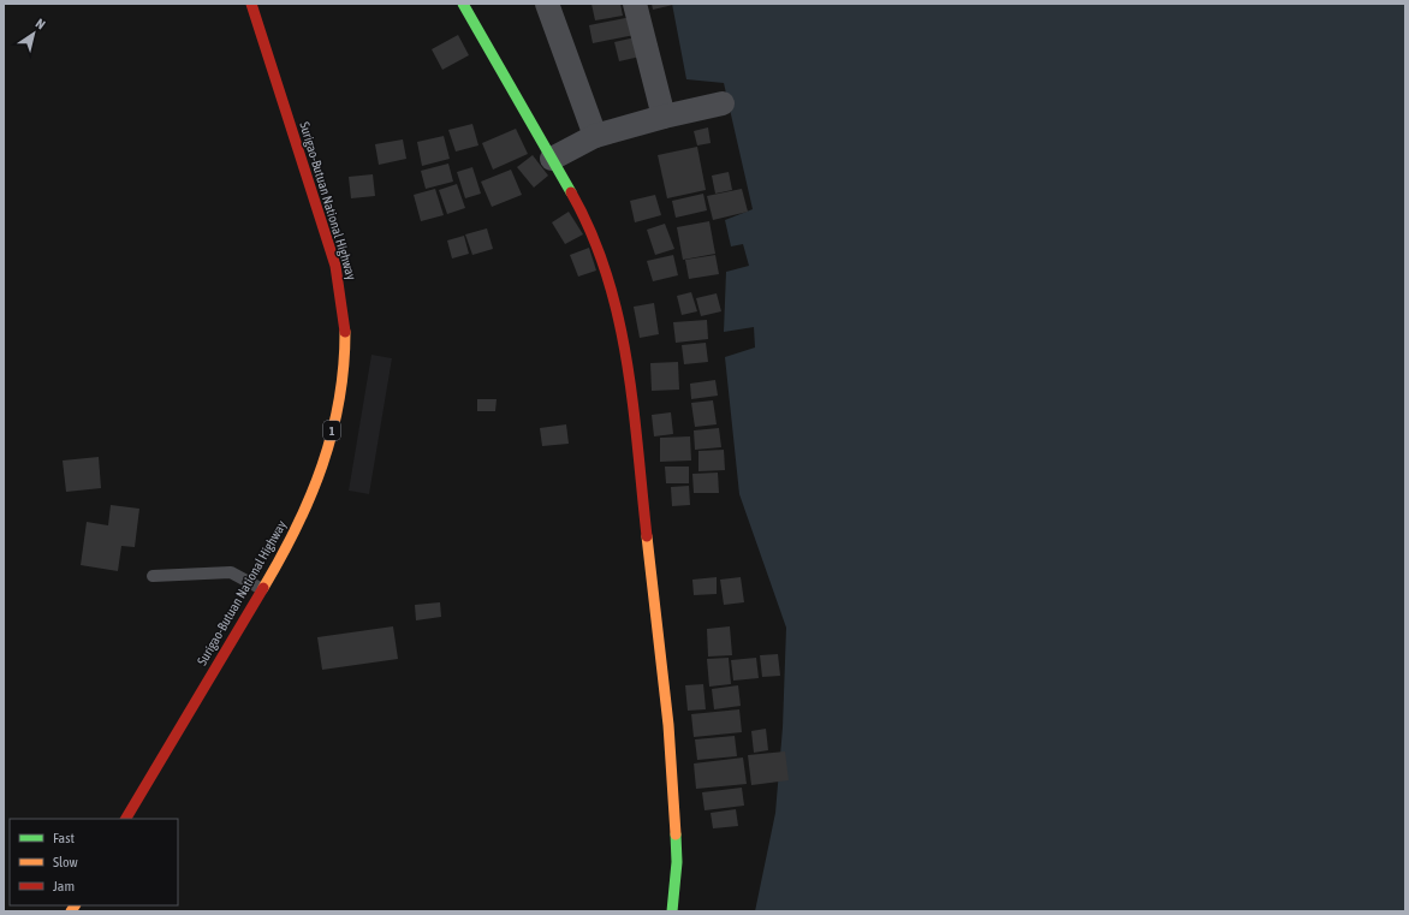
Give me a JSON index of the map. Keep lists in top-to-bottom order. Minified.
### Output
{"streets":{"main road":["Surigao-Butuan National Highway","1"]},"legend":["Fast","Slow","Jam"],"north":"top right"}
